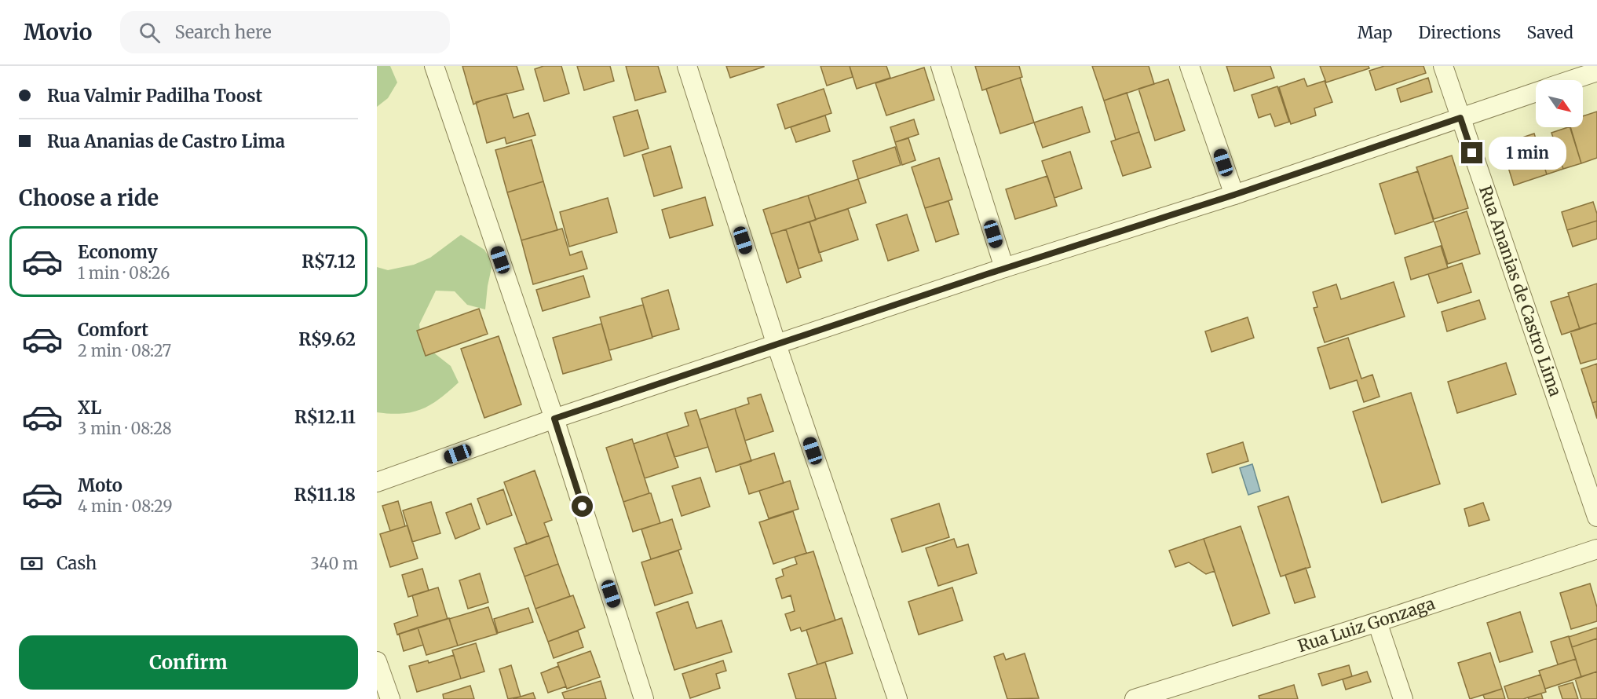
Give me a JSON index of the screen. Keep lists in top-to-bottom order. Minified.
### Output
{"streets":{"street":["Rua Ananias de Castro Lima","Rua Luiz Gonzaga"]},"north":"bottom right","page":{"header":"Movio","search":"Search here","nav":["Map","Directions","Saved"],"banner":["Rua Valmir Padilha Toost","Rua Ananias de Castro Lima"],"bubble":"1 min","heading":"Choose a ride","list":[{"name":"Economy","note":"1 min · 08:26","value":"R$7.12"},{"name":"Comfort","note":"2 min · 08:27","value":"R$9.62"},{"name":"XL","note":"3 min · 08:28","value":"R$12.11"},{"name":"Moto","note":"4 min · 08:29","value":"R$11.18"}],"pay":["Cash","340 m"],"buttons":"Confirm"}}
